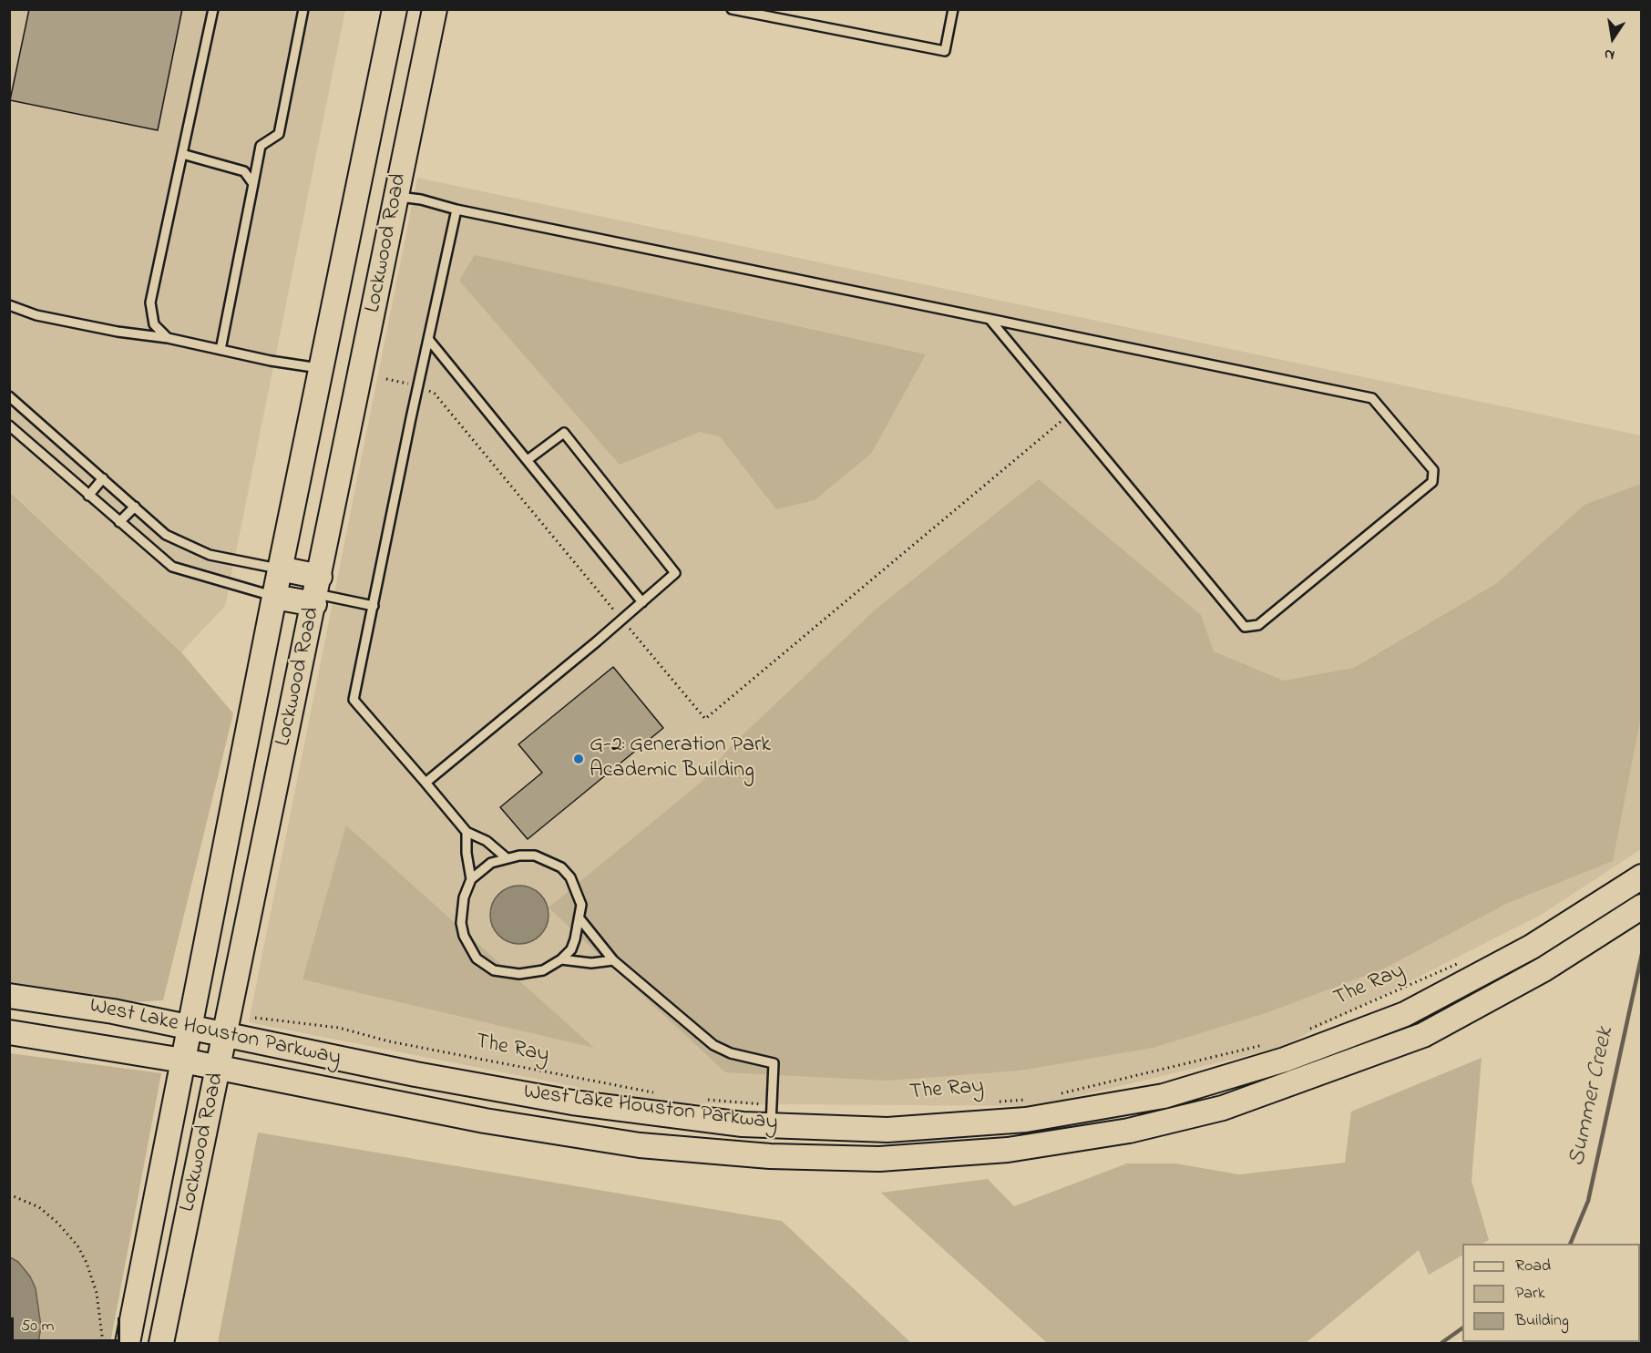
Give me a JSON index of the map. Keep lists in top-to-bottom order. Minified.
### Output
{"streets":{"main road":["Lockwood Road","West Lake Houston Parkway"],"path":["The Ray"]},"crossings":[["Lockwood Road","West Lake Houston Parkway"]],"water":["Summer Creek"],"places":["G-2: Generation Park Academic Building"],"legend":["Road","Park","Building"],"scale_bar":"50 m","north":"bottom"}
